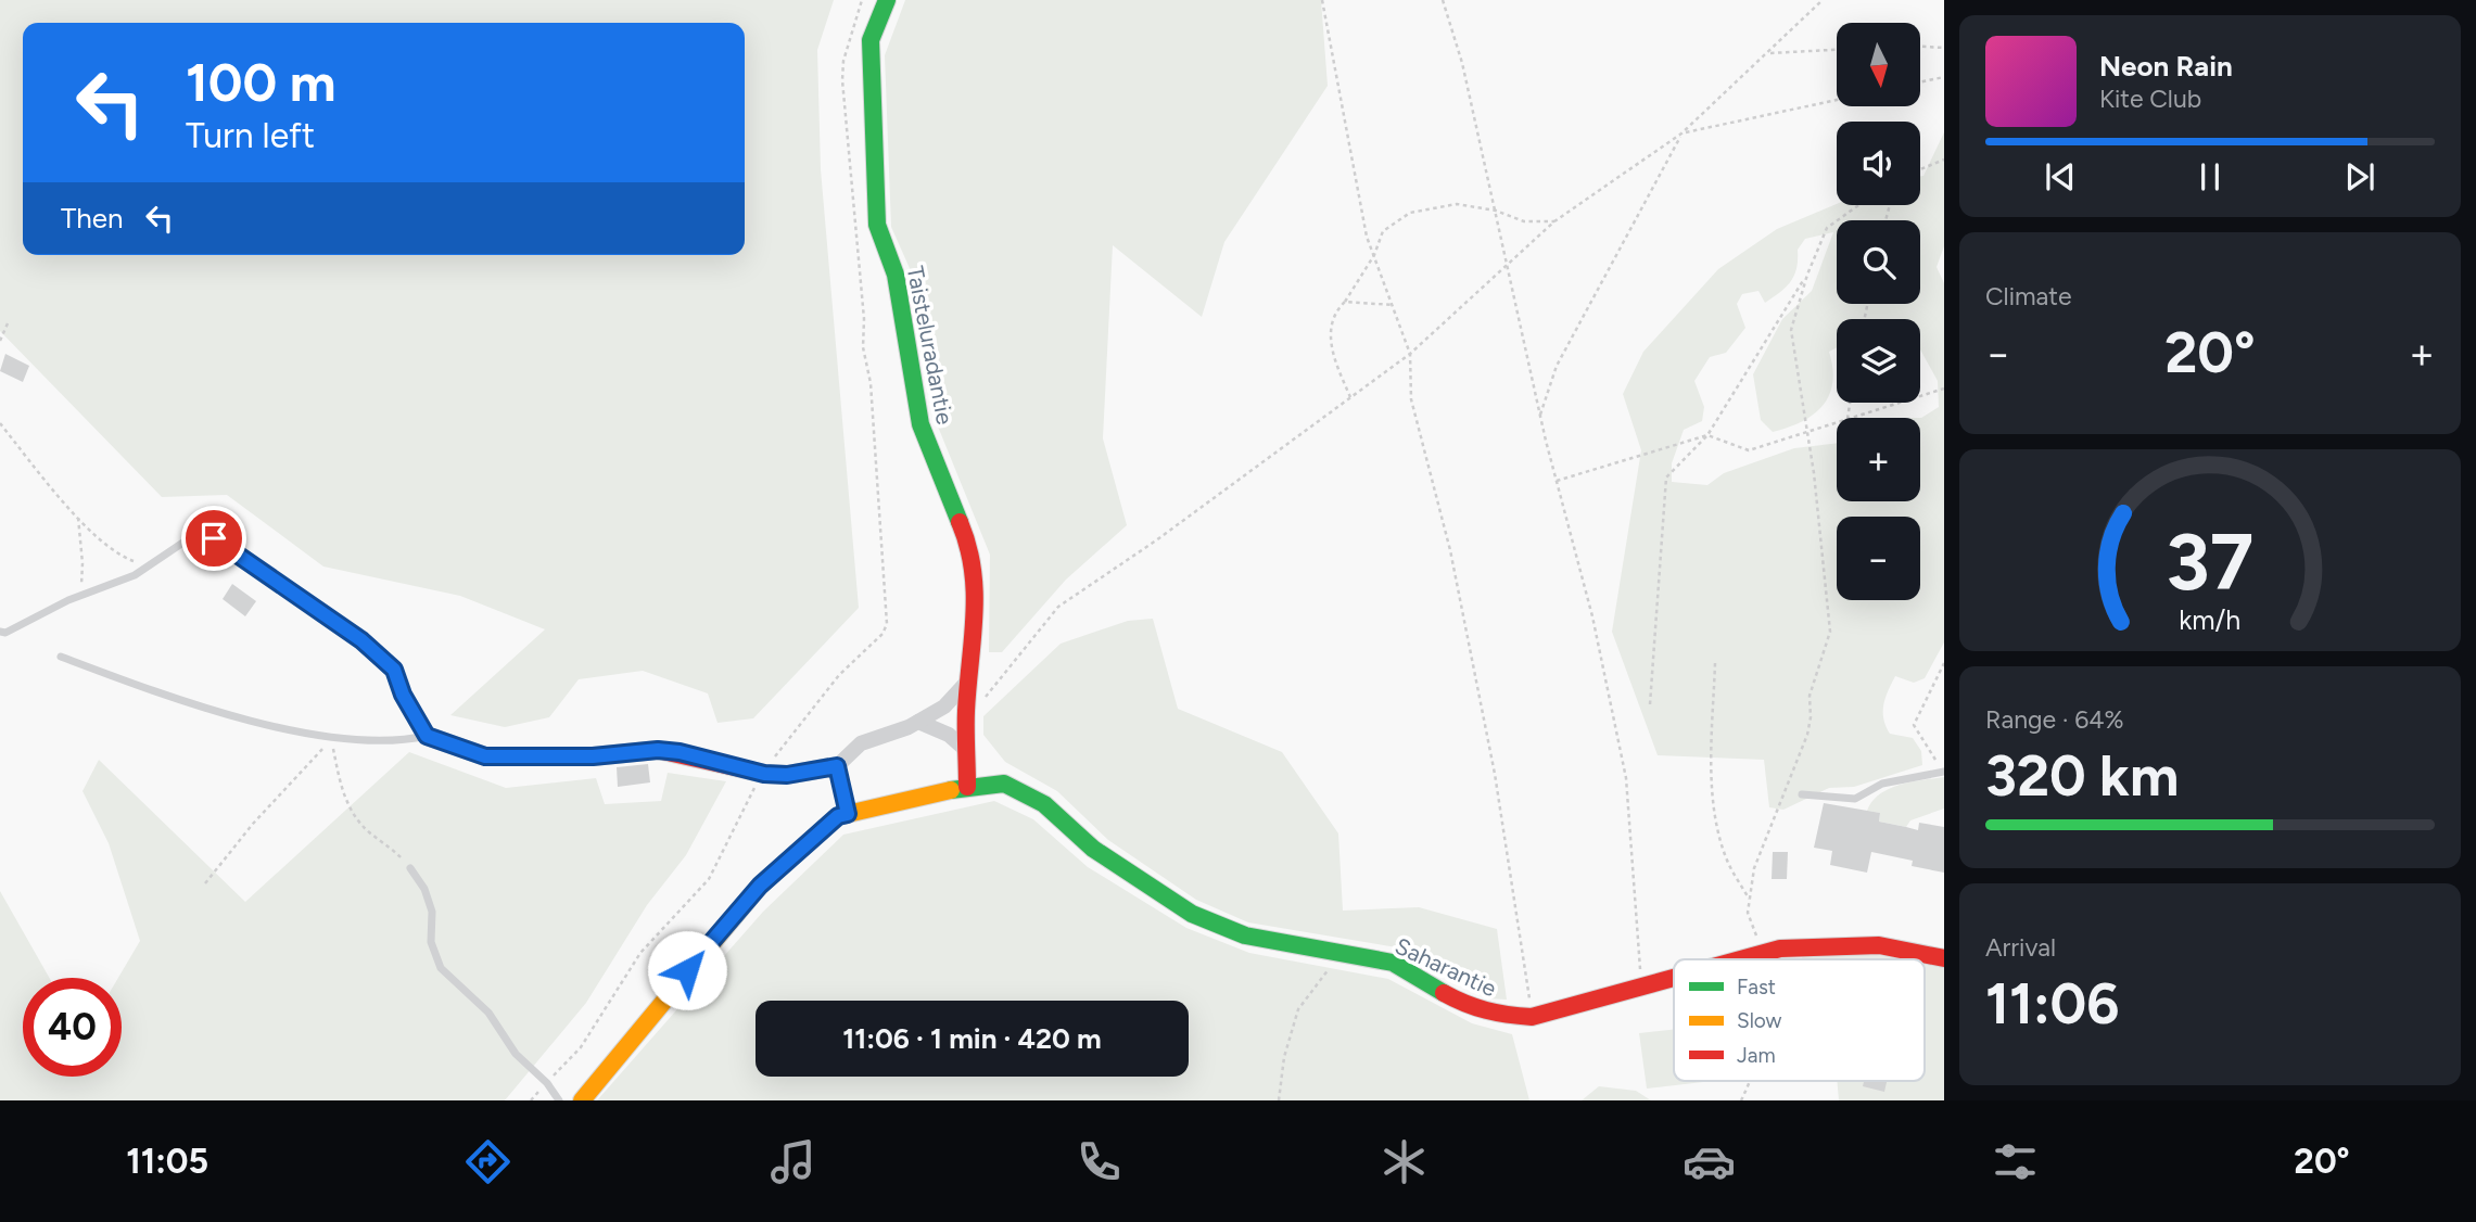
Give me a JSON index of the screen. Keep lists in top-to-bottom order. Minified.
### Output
{"streets":{"street":["Taisteluradantie","Saharantie"]},"crossings":[["Taisteluradantie","Saharantie"]],"legend":["Fast","Slow","Jam"],"north":"bottom","page":{"map_buttons":["+","−"],"turn":["100 m","Turn left"],"song":["Neon Rain","Kite Club"],"then":"Then","tile":["Climate",["Range · 64%","320 km"],["Arrival","11:06"]],"heat":["−","20°","+"],"limit":"40","trip":"11:06 · 1 min · 420 m","tabs":["11:05","20°"],"gauge":["37","km/h"]}}
